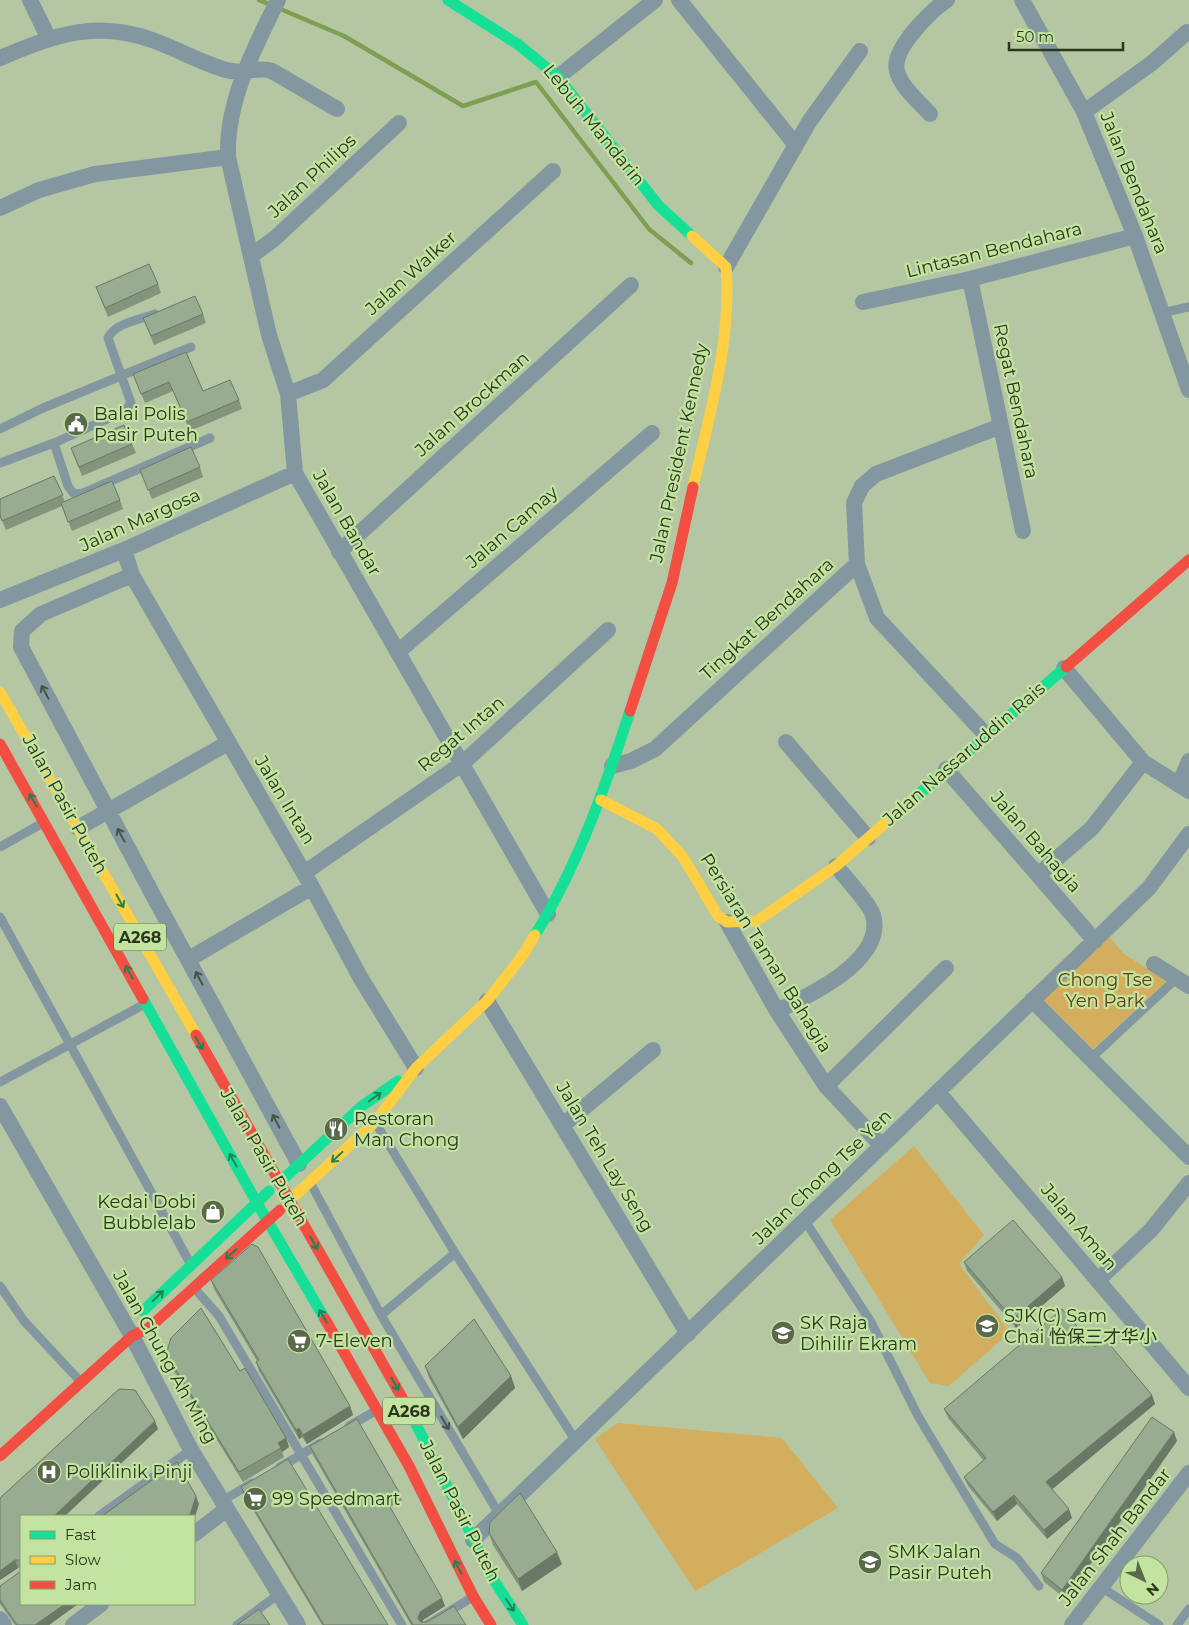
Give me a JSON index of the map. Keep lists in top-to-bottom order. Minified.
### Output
{"streets":{"main road":["Lebuh Mandarin","Jalan President Kennedy","Jalan Nassaruddin Rais","Jalan Pasir Puteh","A268","Persiaran Taman Bahagia"],"street":["Jalan Philips","Jalan Bendahara","Lintasan Bendahara","Jalan Walker","Regat Bendahara","Jalan Brockman","Jalan Margosa","Jalan Bandar","Jalan Camay","Tingkat Bendahara","Regat Intan","Jalan Intan","Jalan Bahagia","Jalan Teh Lay Seng","Jalan Chong Tse Yen","Jalan Aman","Jalan Chung Ah Ming","Jalan Shah Bandar"]},"crossings":[["Lebuh Mandarin","Jalan President Kennedy"],["Jalan Philips","Jalan Bandar"],["Jalan Bendahara","Lintasan Bendahara"],["Lintasan Bendahara","Regat Bendahara"],["Jalan Walker","Jalan Bandar"],["Regat Bendahara","Tingkat Bendahara"],["Jalan Brockman","Jalan Bandar"],["Jalan President Kennedy","Jalan Bandar"],["Jalan President Kennedy","Tingkat Bendahara"],["Jalan President Kennedy","Jalan Intan"],["Jalan President Kennedy","Persiaran Taman Bahagia"],["Jalan President Kennedy","Jalan Teh Lay Seng"],["Jalan Margosa","Jalan Bandar"],["Jalan Margosa","Jalan Intan"],["Jalan Bandar","Jalan Camay"],["Jalan Bandar","Regat Intan"],["Regat Intan","Jalan Intan"],["Jalan Nassaruddin Rais","Jalan Bahagia"],["Jalan Nassaruddin Rais","Persiaran Taman Bahagia"],["Jalan Pasir Puteh","Jalan Chong Tse Yen"],["Jalan Bahagia","Jalan Chong Tse Yen"],["Persiaran Taman Bahagia","Jalan Chong Tse Yen"],["Jalan Teh Lay Seng","Jalan Chong Tse Yen"],["Jalan Chong Tse Yen","Jalan Aman"]],"parks":["Chong Tse Yen Park"],"places":{"public building":["Balai Polis Pasir Puteh"],"restaurant":["Restoran Man Chong"],"shop":["Kedai Dobi Bubblelab"],"school or university":["SJK(C) Sam Chai 怡保三才华小","SK Raja Dihilir Ekram","SMK Jalan Pasir Puteh"],"supermarket":["7-Eleven","99 Speedmart"],"hospital":["Poliklinik Pinji"]},"legend":["Fast","Slow","Jam"],"scale_bar":"50 m","north":"bottom right"}
